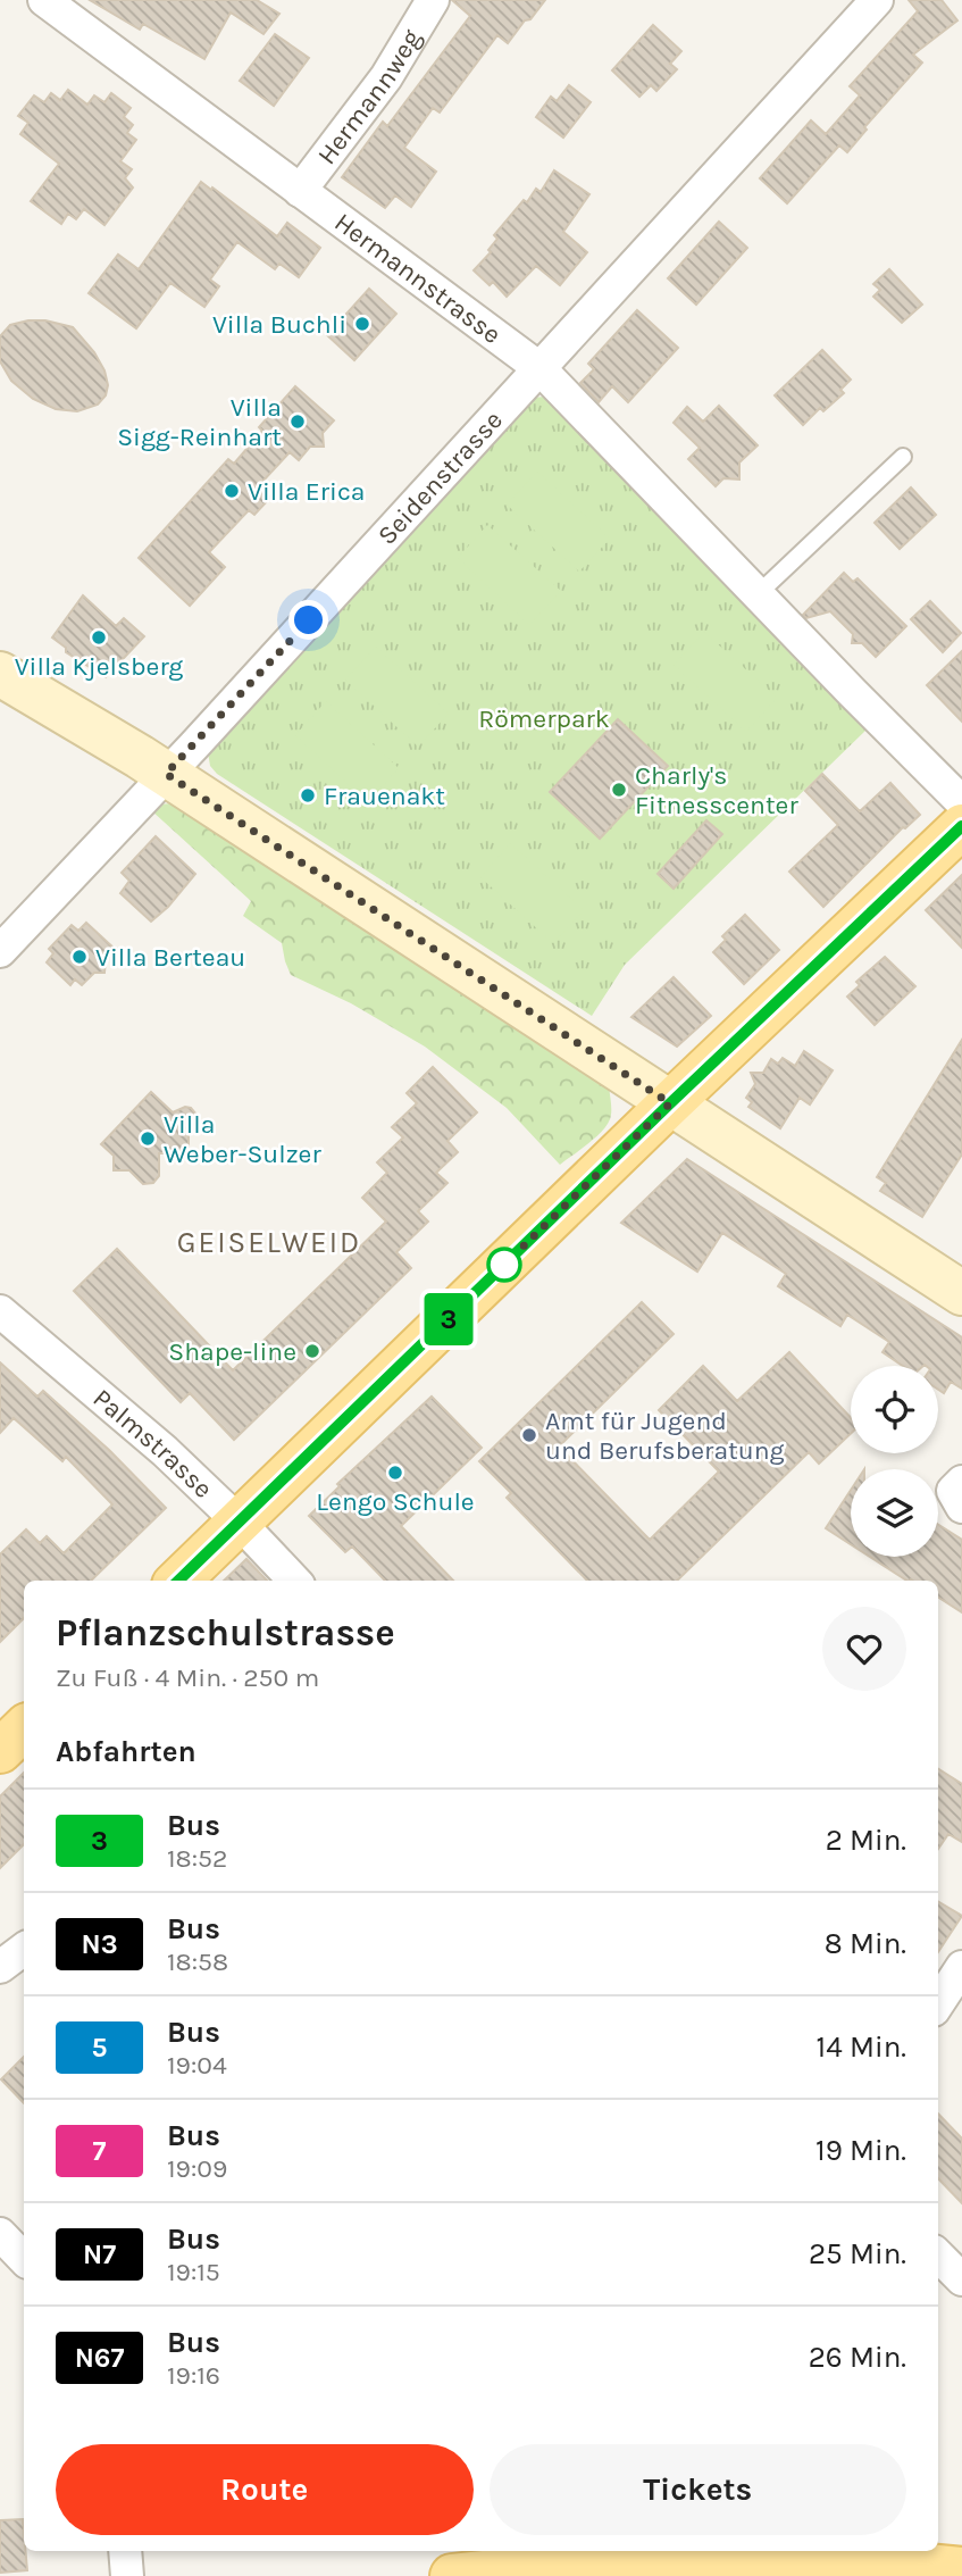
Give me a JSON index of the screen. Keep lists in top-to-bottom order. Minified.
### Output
{"streets":{"street":["Hermannweg","Hermannstrasse","Seidenstrasse","Palmstrasse"]},"crossings":[["Hermannweg","Hermannstrasse"],["Hermannstrasse","Seidenstrasse"]],"districts":["GEISELWEID"],"parks":["Römerpark"],"places":["Villa Buchli","Villa Sigg-Reinhart","Villa Erica","Villa Kjelsberg","Charly's Fitnesscenter","Frauenakt","Villa Berteau","Villa Weber-Sulzer","Shape-line","Amt für Jugend und Berufsberatung","Lengo Schule"],"lines":["bus line 3"],"page":{"on_map":"3","heading":[["Pflanzschulstrasse","Zu Fuß · 4 Min. · 250 m"],"Abfahrten"],"list":[{"mark":"3","name":"Bus","note":"18:52","value":"2 Min."},{"mark":"N3","name":"Bus","note":"18:58","value":"8 Min."},{"mark":"5","name":"Bus","note":"19:04","value":"14 Min."},{"mark":"7","name":"Bus","note":"19:09","value":"19 Min."},{"mark":"N7","name":"Bus","note":"19:15","value":"25 Min."},{"mark":"N67","name":"Bus","note":"19:16","value":"26 Min."}],"buttons":["Route","Tickets"]}}
